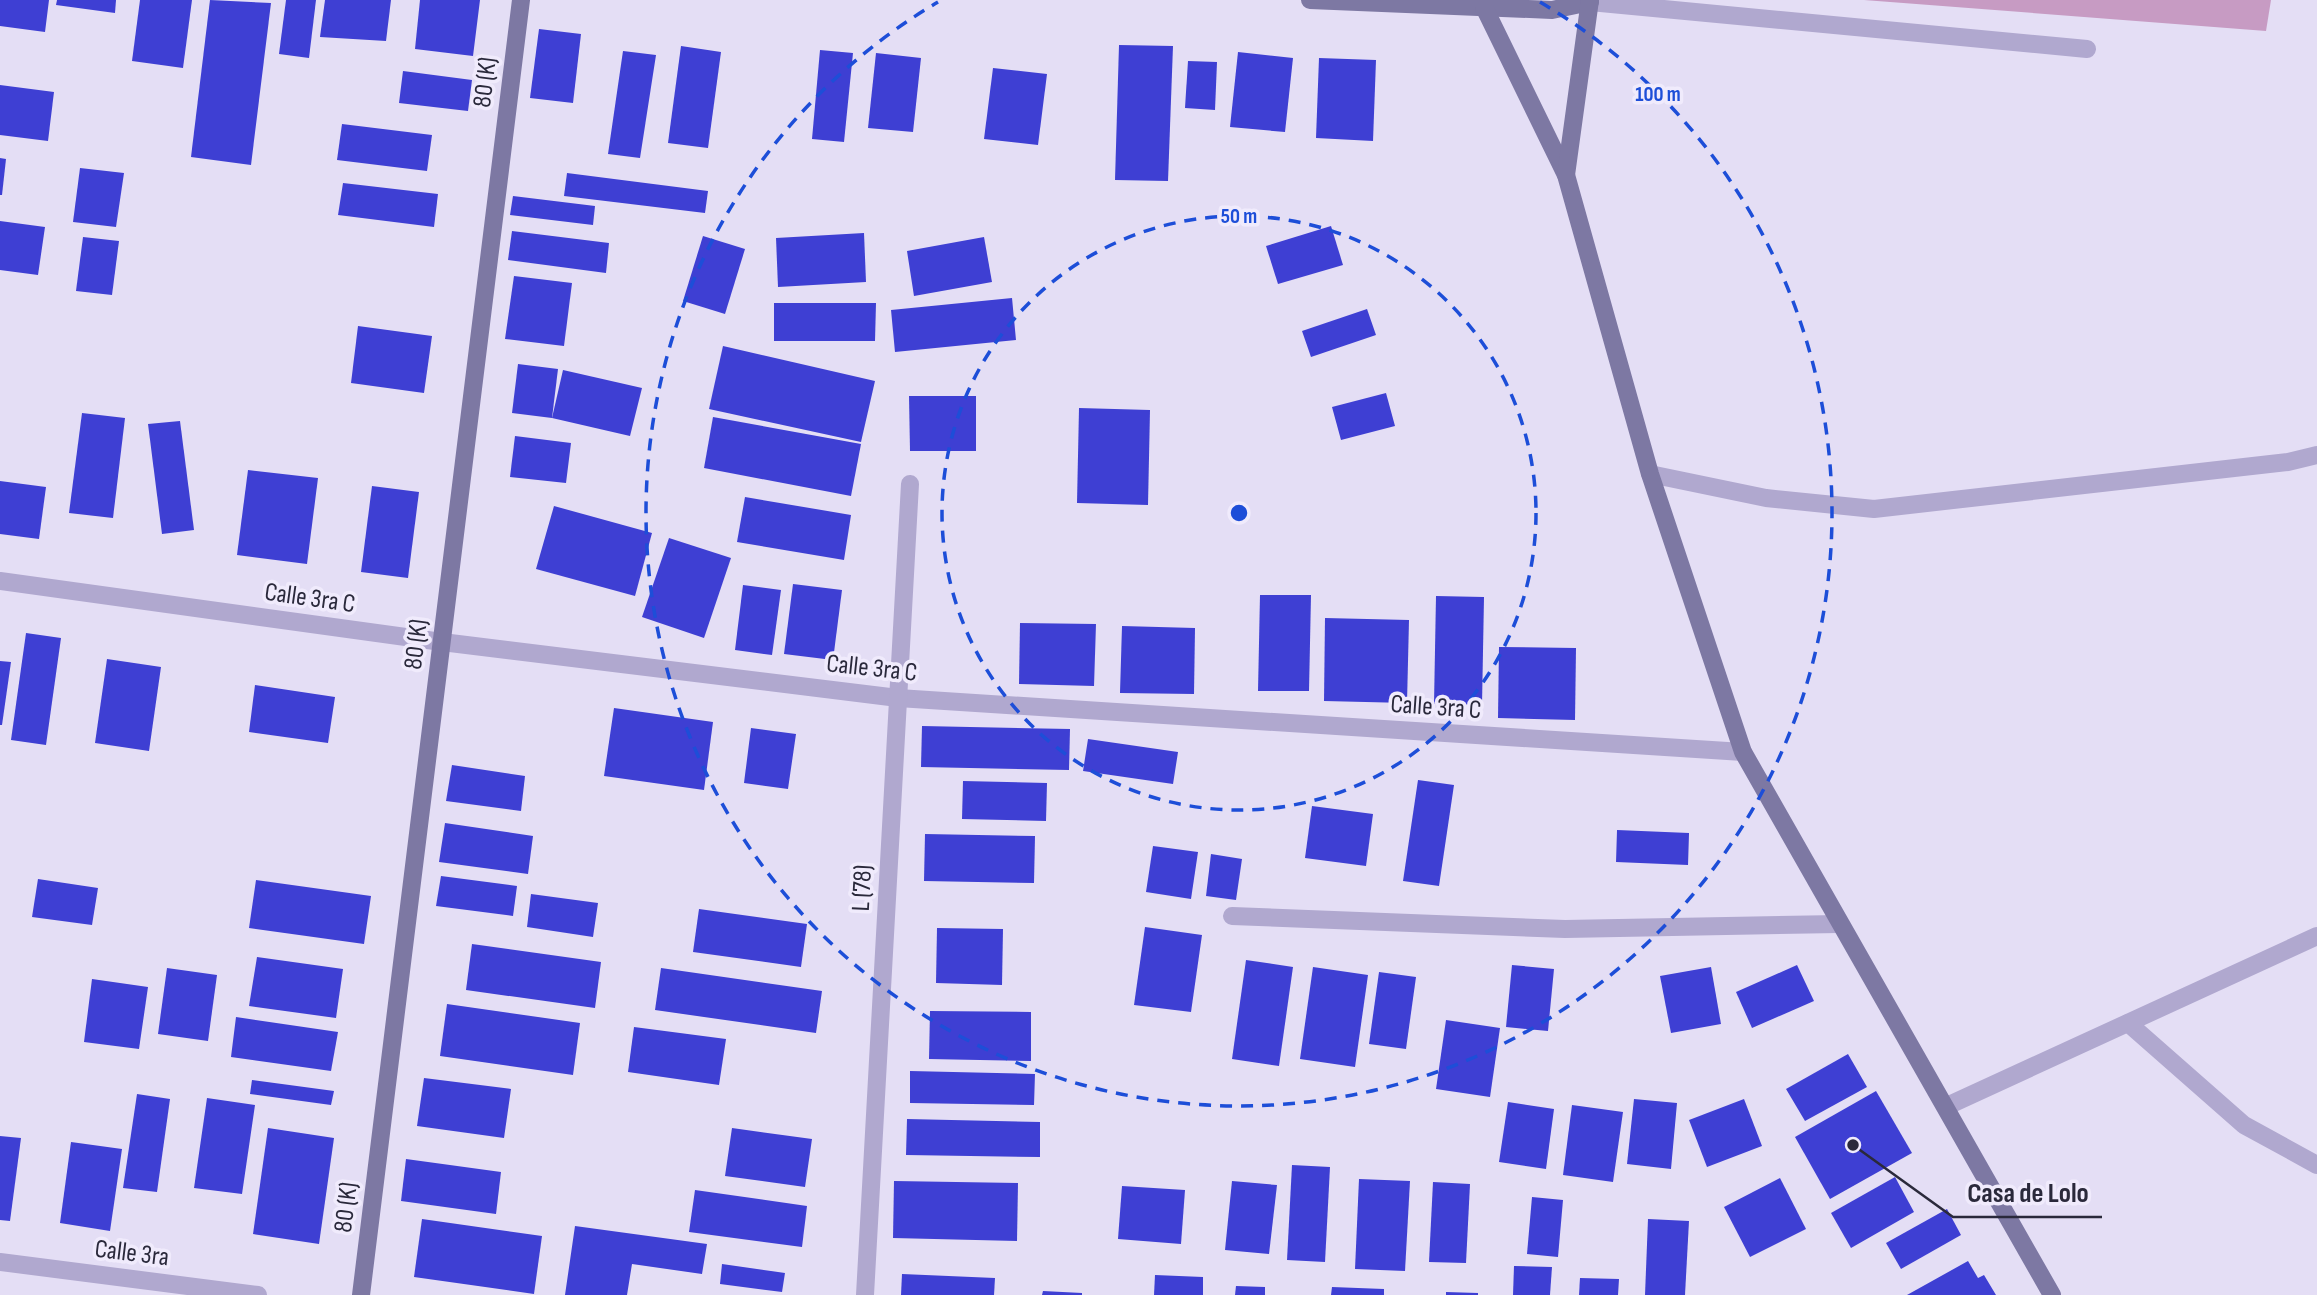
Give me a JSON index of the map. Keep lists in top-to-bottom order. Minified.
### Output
{"streets":{"street":["80 (K)","Calle 3ra C","L (78)","Calle 3ra"]},"crossings":[["80 (K)","Calle 3ra C"],["Calle 3ra C","L (78)"]],"places":["Casa de Lolo"],"rings":["100 m","50 m"]}
